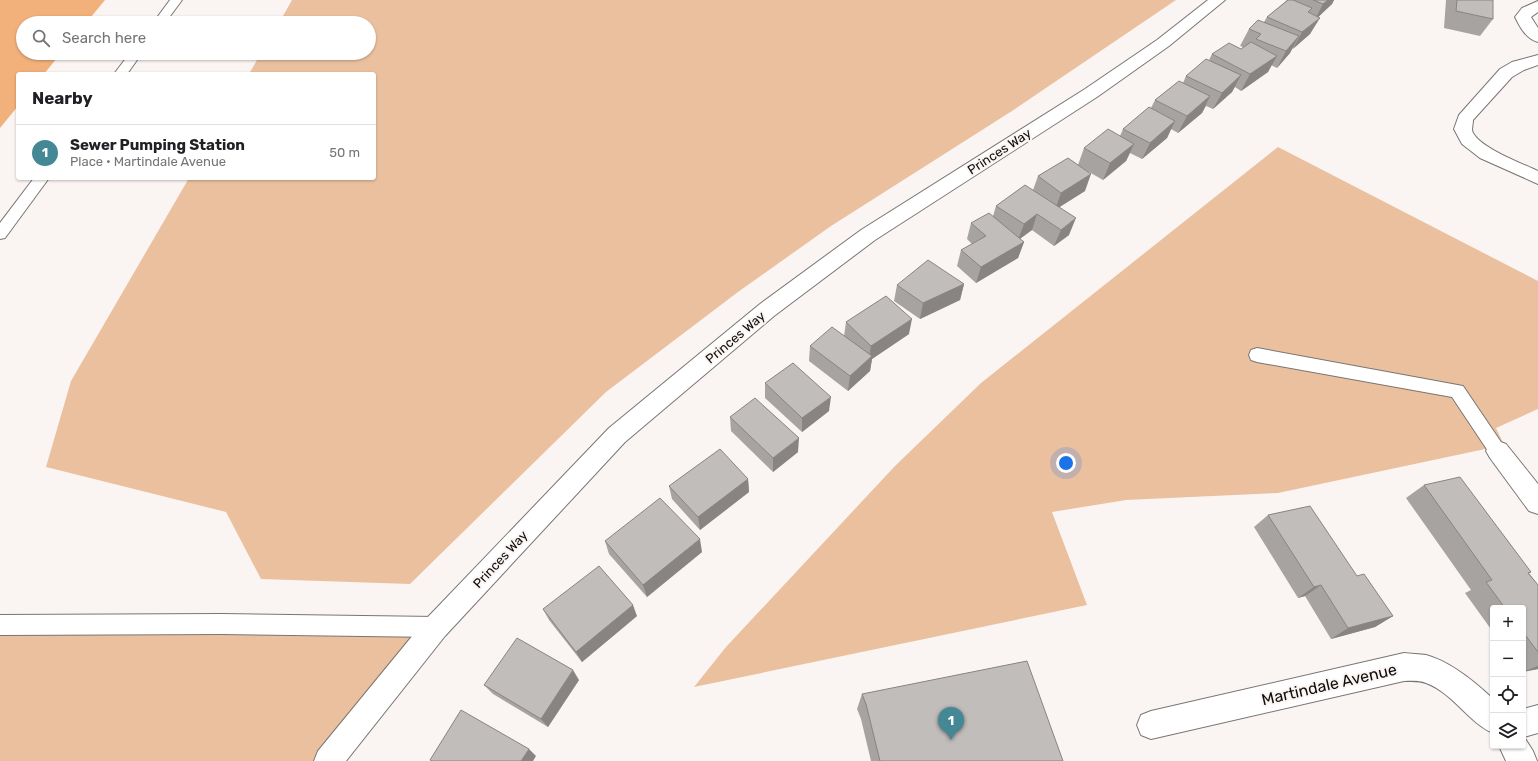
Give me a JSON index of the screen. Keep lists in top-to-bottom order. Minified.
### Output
{"streets":{"street":["Princes Way","Martindale Avenue"]},"page":{"search":"Search here","heading":"Nearby","list":[{"mark":"1","name":"Sewer Pumping Station","note":"Place · Martindale Avenue","value":"50 m"}],"map_buttons":["+","−"],"pins":"1"}}
